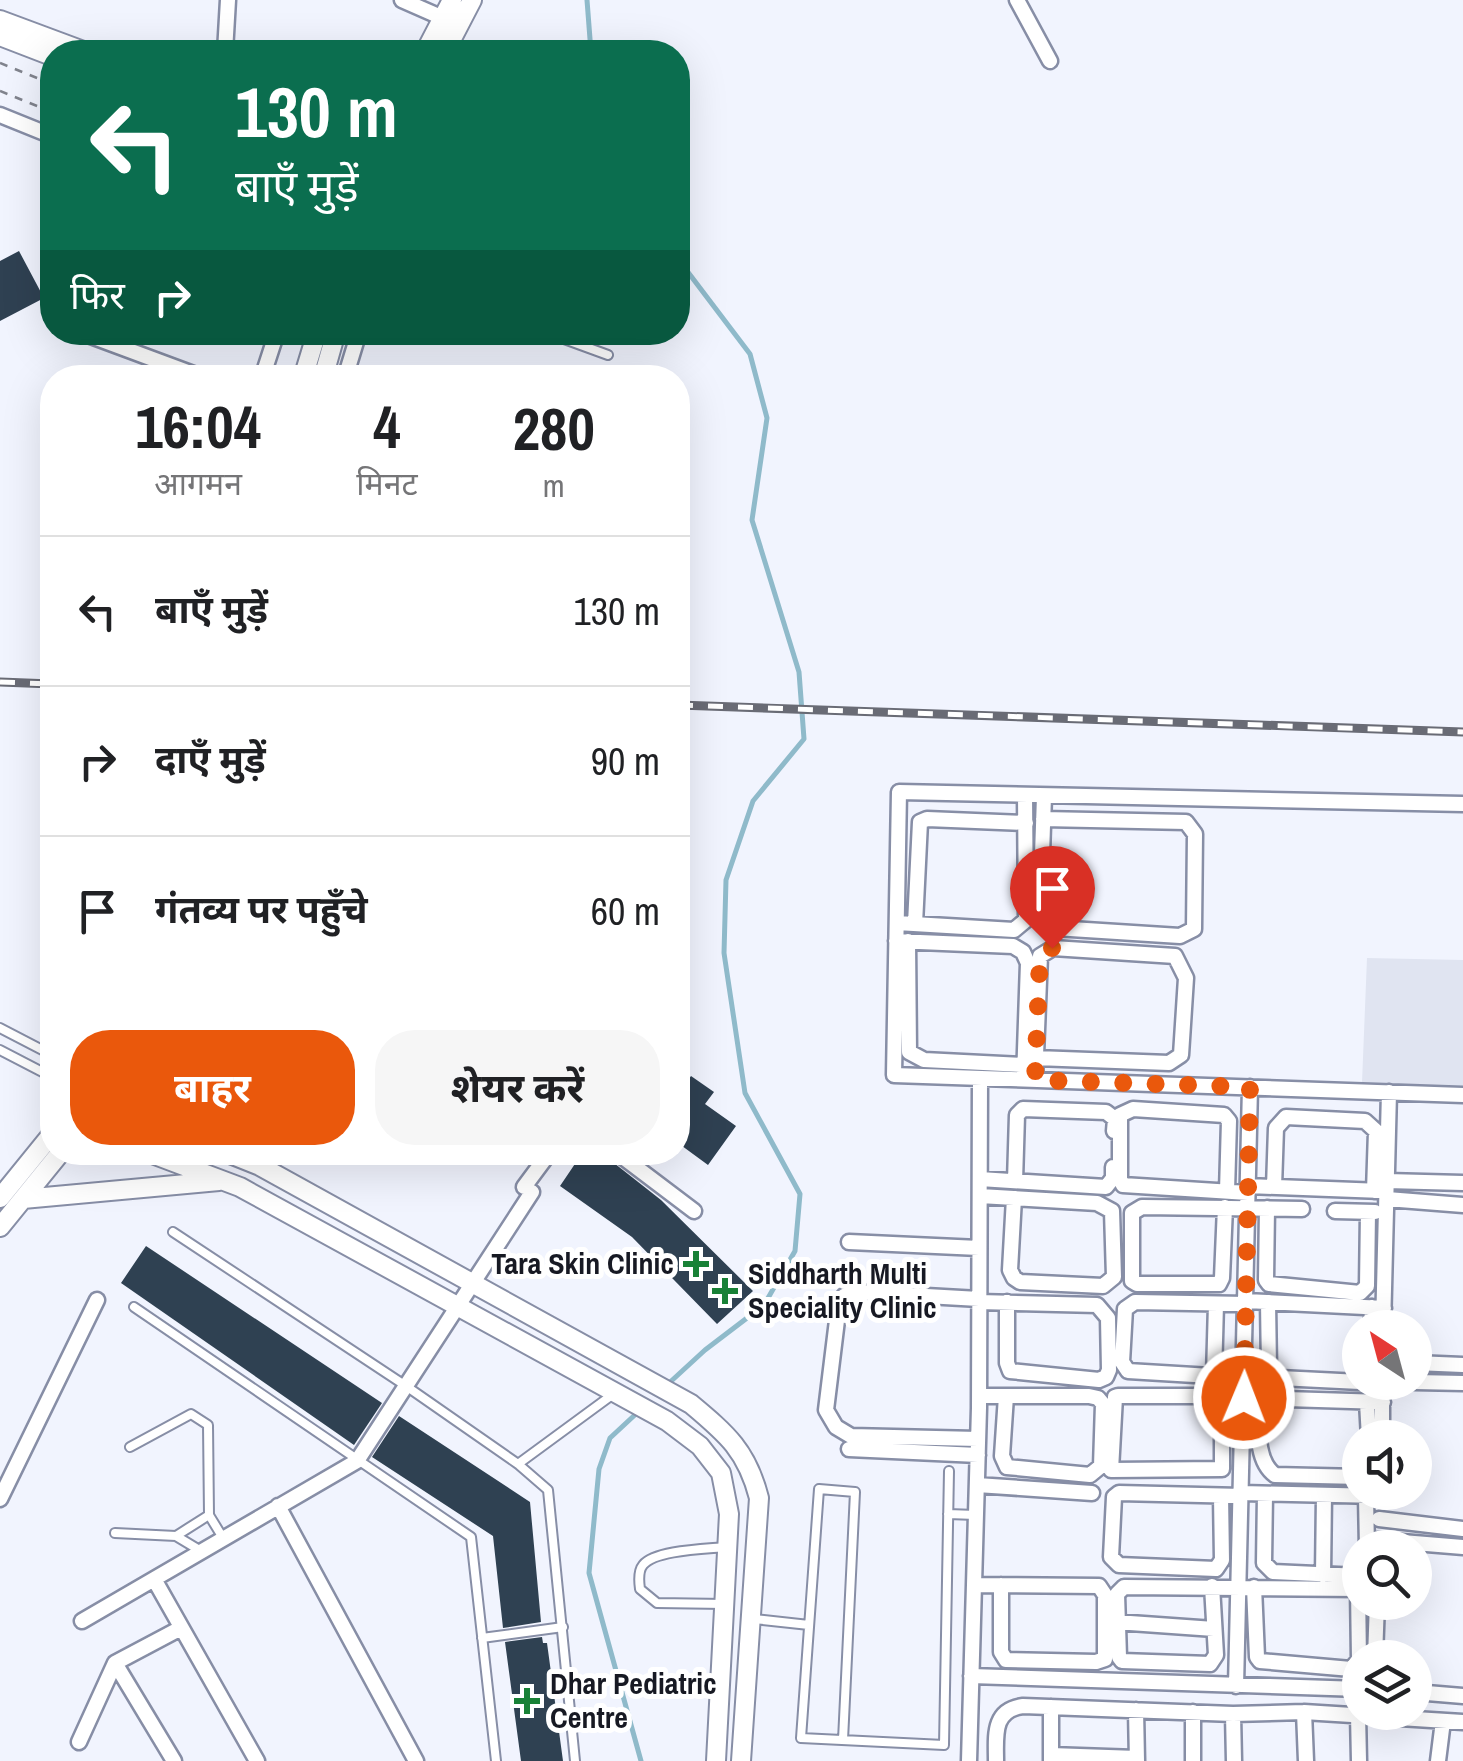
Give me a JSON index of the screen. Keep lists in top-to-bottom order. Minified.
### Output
{"places":{"health":["Tara Skin Clinic","Siddharth Multi Speciality Clinic","Dhar Pediatric Centre"]},"north":"top left","page":{"turn":["130 m","बाएँ मुड़ें"],"then":"फिर","eta":["16:04","आगमन","4","मिनट","280","m"],"list":[{"name":"बाएँ मुड़ें","value":"130 m"},{"name":"दाएँ मुड़ें","value":"90 m"},{"name":"गंतव्य पर पहुँचे","value":"60 m"}],"buttons":["बाहर","शेयर करें"]}}
